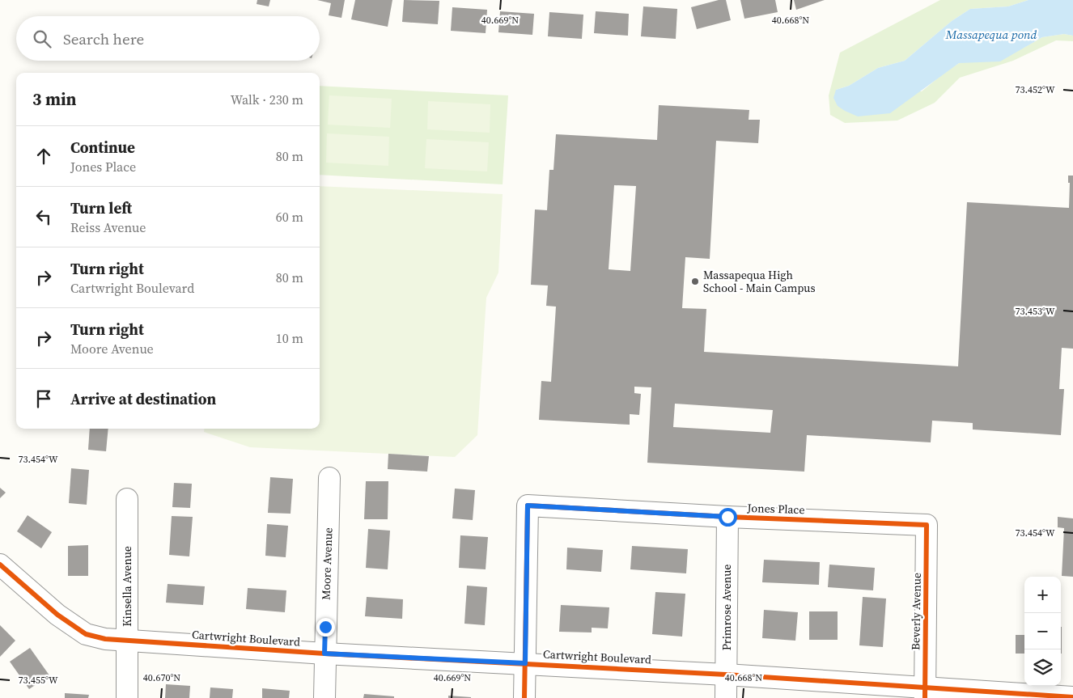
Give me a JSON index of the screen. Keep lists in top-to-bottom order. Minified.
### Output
{"streets":{"street":["Jones Place","Moore Avenue","Kinsella Avenue","Primrose Avenue","Beverly Avenue","Cartwright Boulevard"]},"crossings":[["Jones Place","Primrose Avenue"],["Jones Place","Beverly Avenue"],["Jones Place","Cartwright Boulevard"],["Moore Avenue","Cartwright Boulevard"],["Kinsella Avenue","Cartwright Boulevard"],["Primrose Avenue","Cartwright Boulevard"],["Beverly Avenue","Cartwright Boulevard"]],"water":["Massapequa pond"],"places":["Massapequa High School - Main Campus"],"page":{"search":"Search here","heading":["3 min","Walk · 230 m"],"list":[["Continue","Jones Place","80 m"],["Turn left","Reiss Avenue","60 m"],["Turn right","Cartwright Boulevard","80 m"],["Turn right","Moore Avenue","10 m"],"Arrive at destination"],"map_buttons":["+","−"]},"coordinates":["40.669°N","40.668°N","73.452°W","73.453°W","73.454°W","40.670°N","73.455°W"]}
